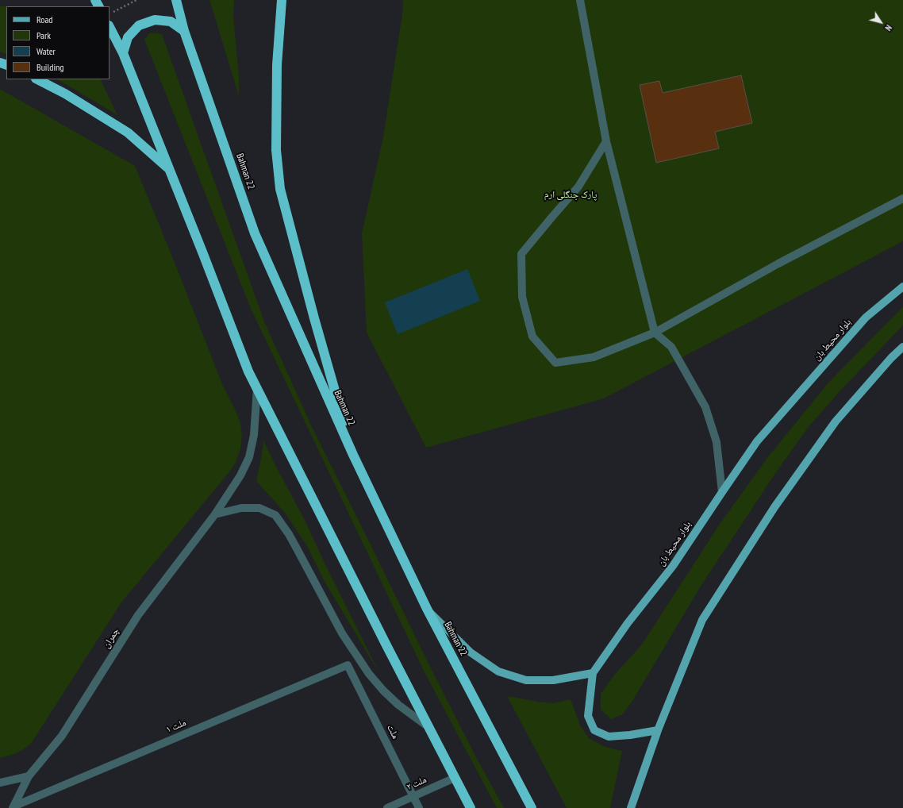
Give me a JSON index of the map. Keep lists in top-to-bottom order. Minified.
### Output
{"streets":{"highway":["Bahman 22"],"main road":["بلوار محیط بان"],"street":["چمران","ملت ۱","ملت","ملت ۲"]},"crossings":[["چمران","ملت ۱"],["ملت ۱","ملت"],["ملت","ملت ۲"]],"parks":["پارک جنگلی ارم"],"legend":["Road","Park","Water","Building"],"north":"bottom right"}
